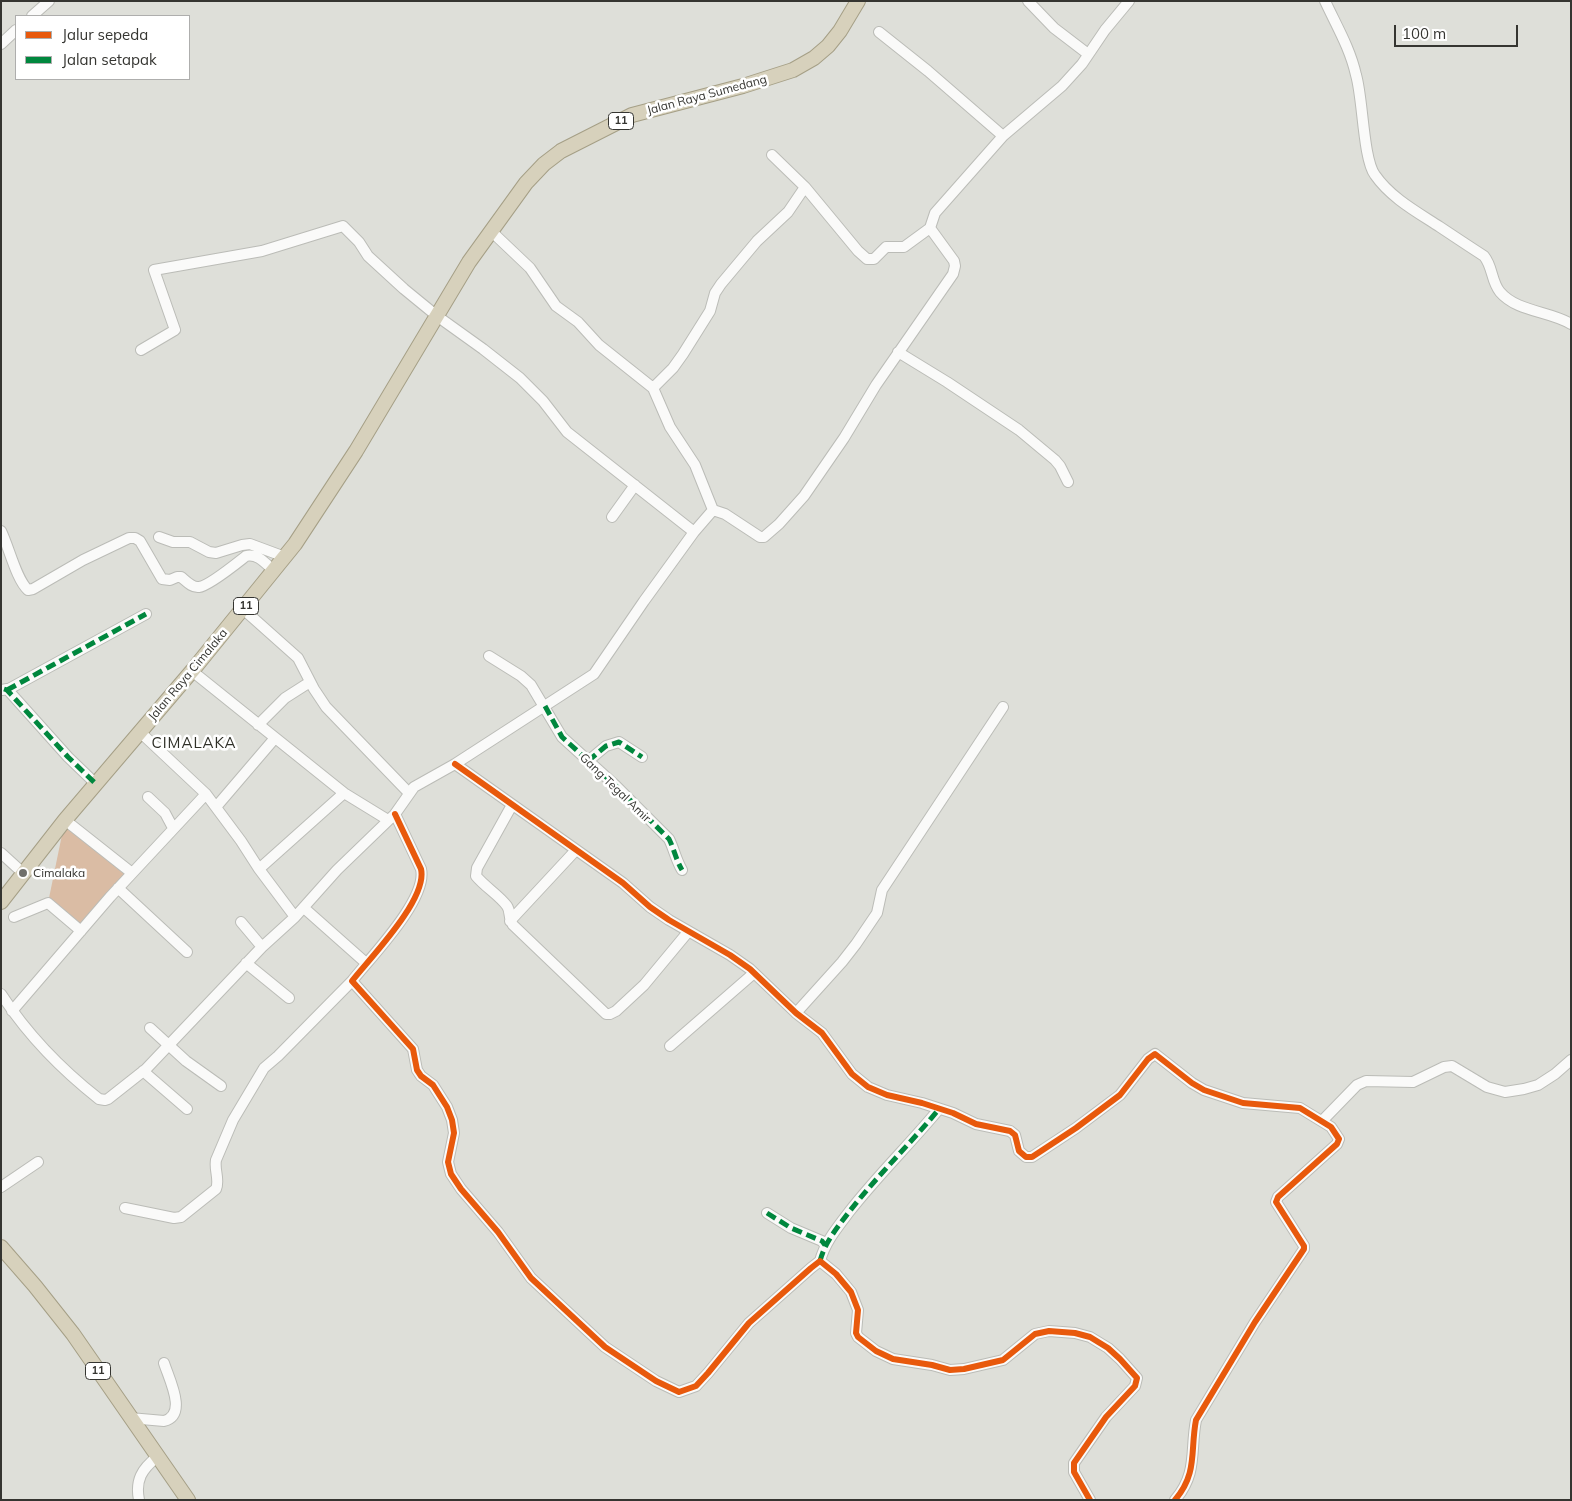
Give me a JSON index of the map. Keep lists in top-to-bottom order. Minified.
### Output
{"streets":{"highway":["Jalan Raya Sumedang","11","Jalan Raya Cimalaka"],"street":["Gang Tegal Amir"]},"crossings":[["Jalan Raya Sumedang","Jalan Raya Cimalaka"],["11","Jalan Raya Cimalaka"]],"districts":["CIMALAKA"],"places":["Cimalaka"],"legend":["Jalur sepeda","Jalan setapak"],"scale_bar":"100 m"}
